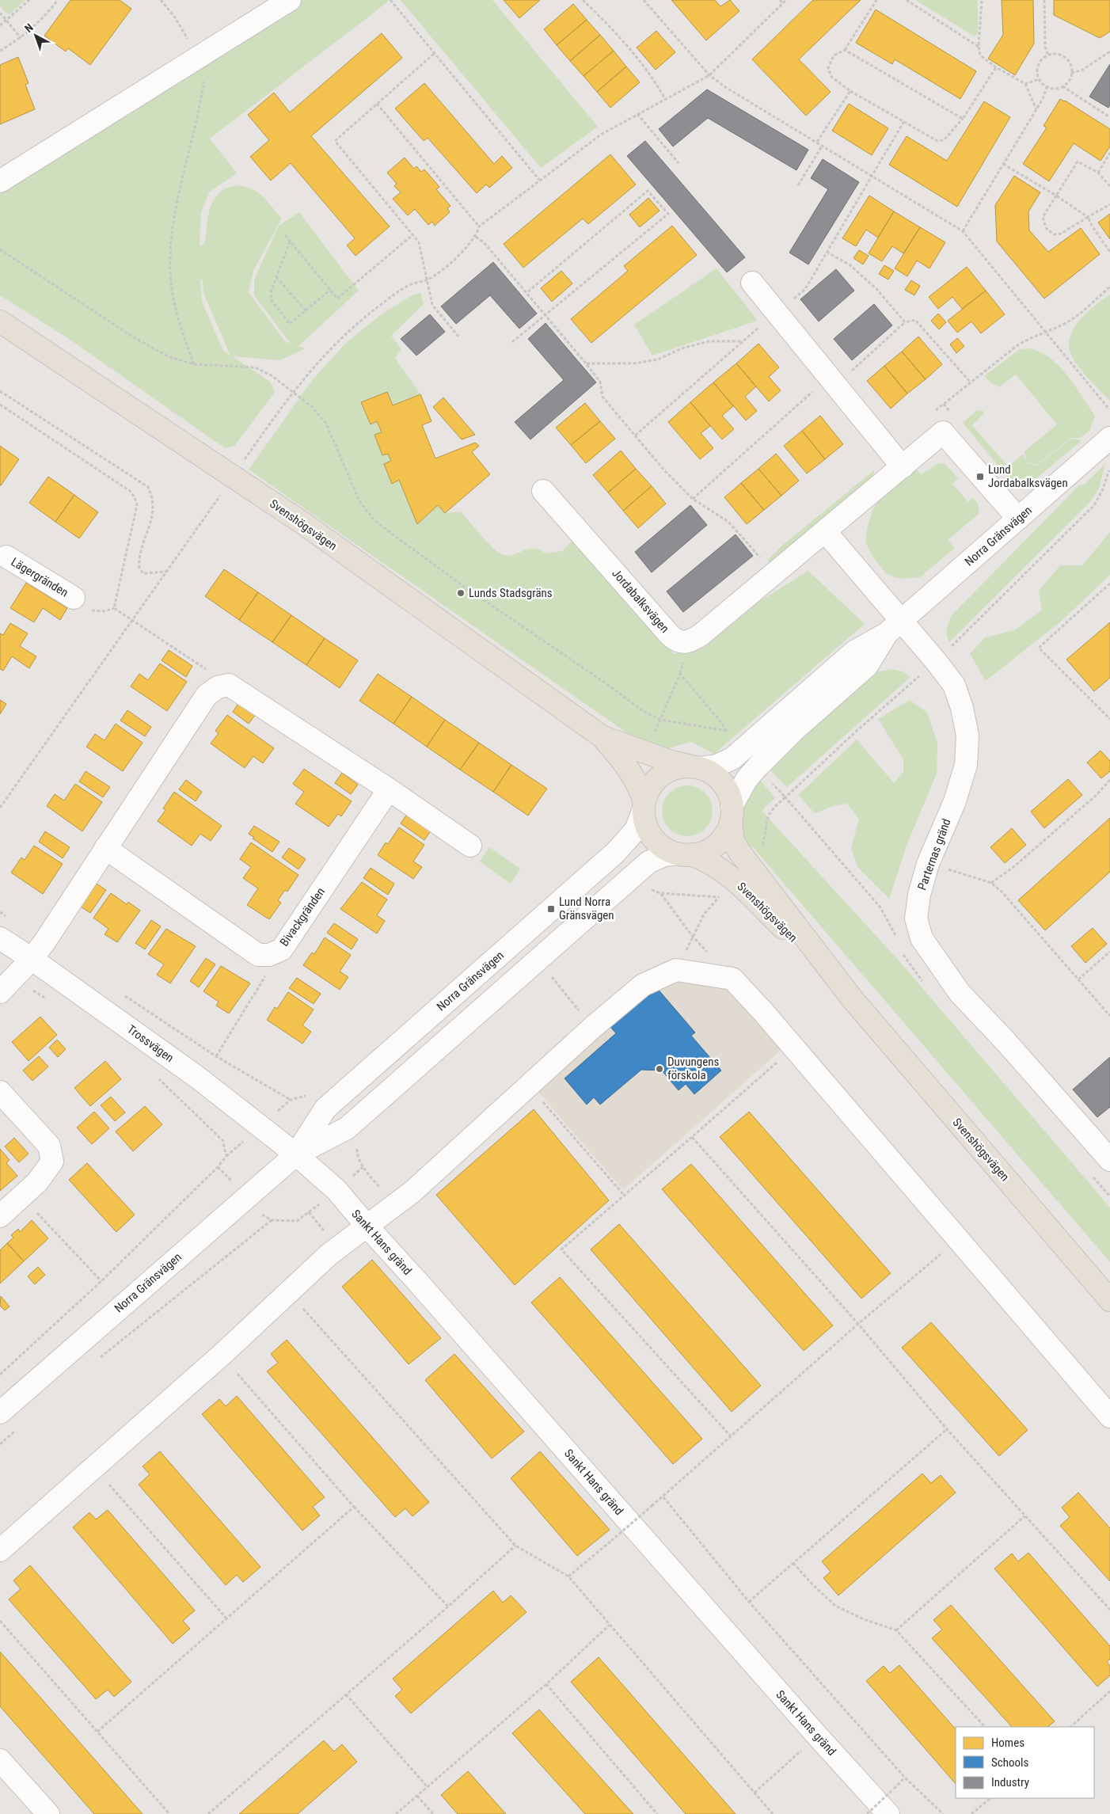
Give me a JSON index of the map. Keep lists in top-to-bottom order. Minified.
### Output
{"streets":{"main road":["Svenshögsvägen"],"street":["Norra Gränsvägen","Lägergränden","Jordabalksvägen","Parternas gränd","Bivackgränden","Trossvägen","Sankt Hans gränd"]},"crossings":[["Svenshögsvägen","Norra Gränsvägen"],["Norra Gränsvägen","Jordabalksvägen"],["Norra Gränsvägen","Parternas gränd"],["Norra Gränsvägen","Trossvägen"],["Norra Gränsvägen","Sankt Hans gränd"],["Trossvägen","Sankt Hans gränd"]],"places":{"transit":["Lund Jordabalksvägen","Lund Norra Gränsvägen"],"other":["Lunds Stadsgräns","Duvungens förskola"]},"legend":["Homes","Schools","Industry"],"north":"top left"}
